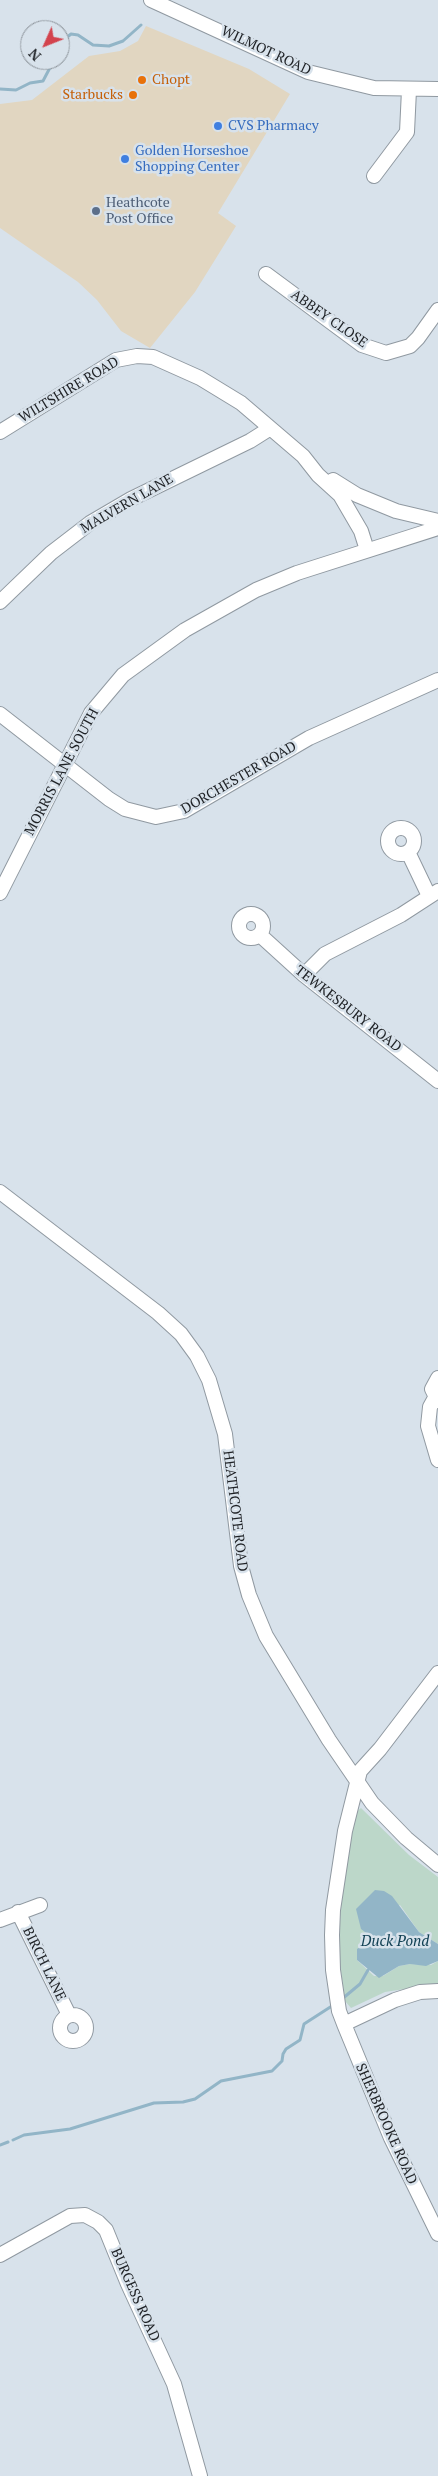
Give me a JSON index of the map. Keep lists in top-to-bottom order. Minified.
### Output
{"streets":{"street":["WILMOT ROAD","ABBEY CLOSE","WILTSHIRE ROAD","MALVERN LANE","MORRIS LANE SOUTH","DORCHESTER ROAD","TEWKESBURY ROAD","HEATHCOTE ROAD","BIRCH LANE","SHERBROOKE ROAD","BURGESS ROAD"]},"crossings":[["WILTSHIRE ROAD","MALVERN LANE"],["WILTSHIRE ROAD","MORRIS LANE SOUTH"],["MORRIS LANE SOUTH","DORCHESTER ROAD"],["HEATHCOTE ROAD","SHERBROOKE ROAD"]],"water":["Duck Pond"],"places":["Chopt","Starbucks","CVS Pharmacy","Golden Horseshoe Shopping Center","Heathcote Post Office"],"north":"bottom left"}
